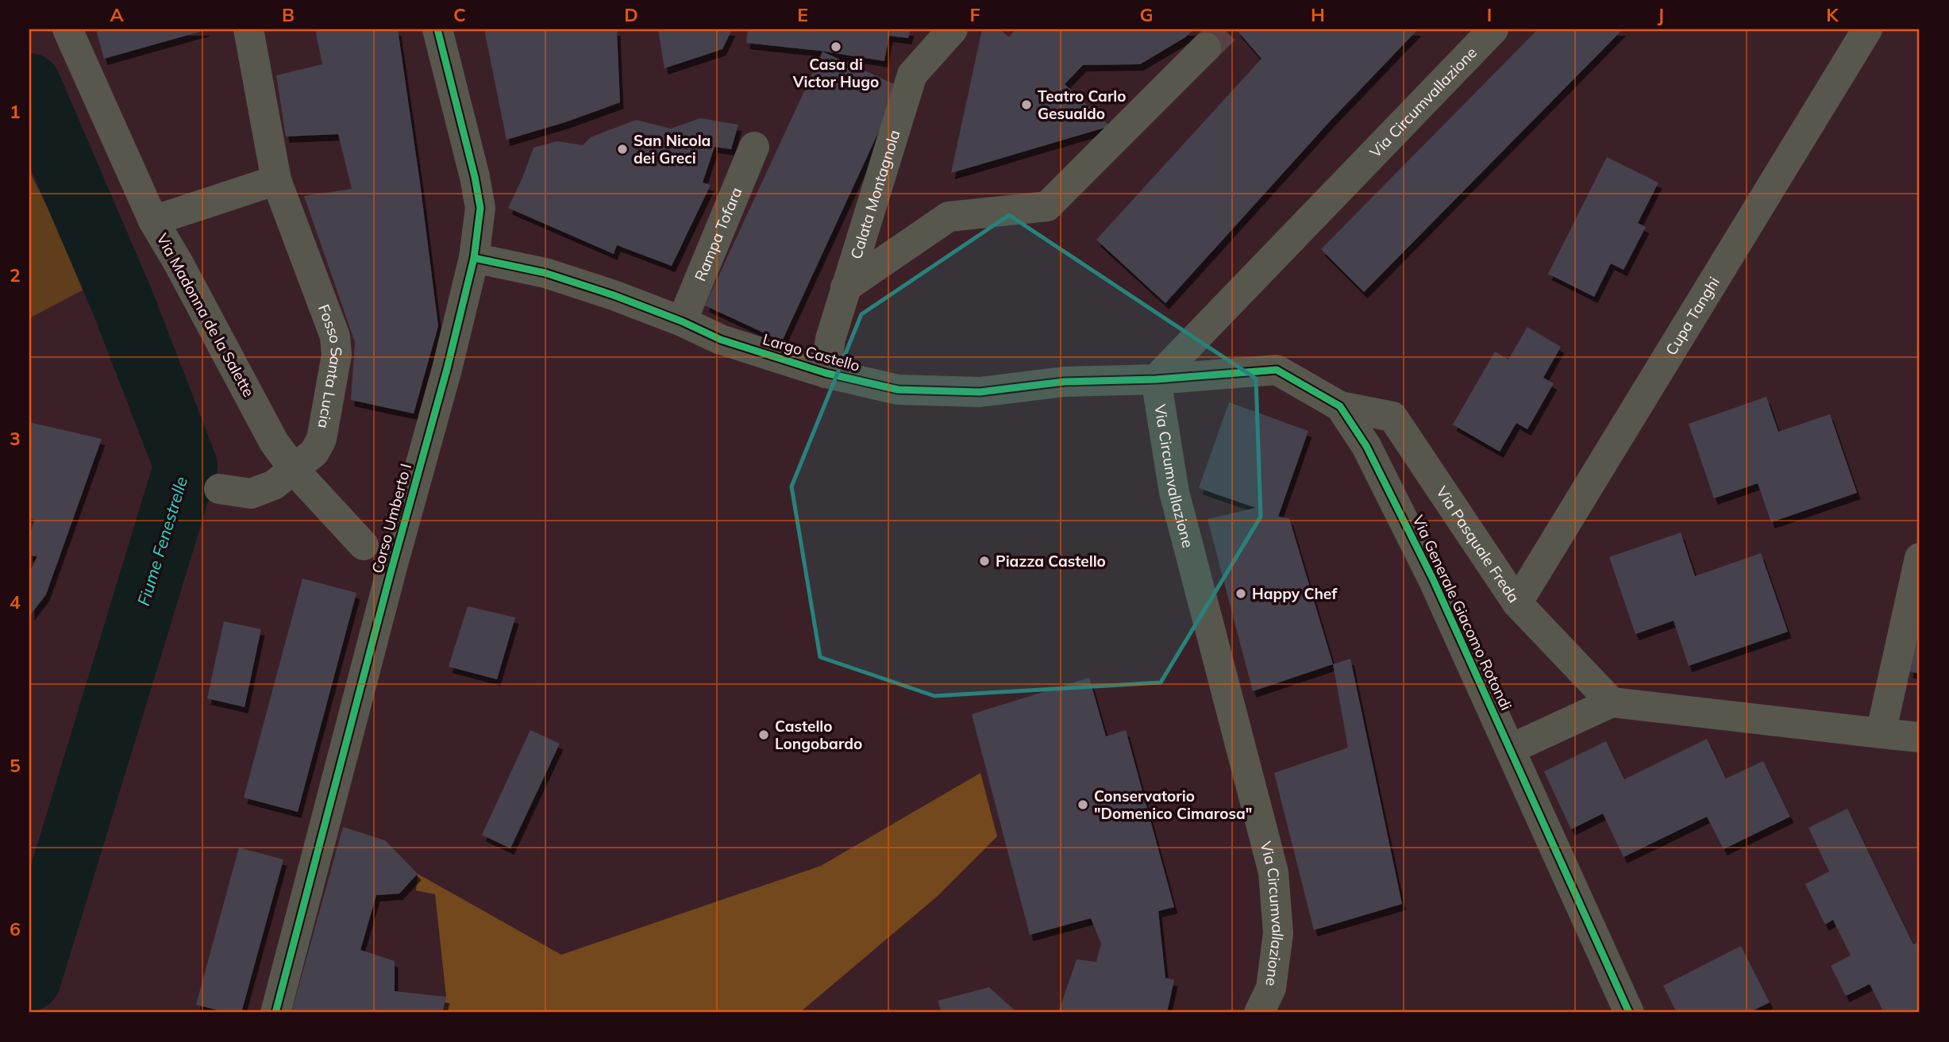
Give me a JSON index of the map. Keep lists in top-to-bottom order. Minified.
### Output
{"streets":{"street":["Via Circumvallazione","Calata Montagnola","Rampa Tofara","Via Madonna de la Salette","Cupa Tanghi","Largo Castello","Fosso Santa Lucia","Corso Umberto I","Via Pasquale Freda","Via Generale Giacomo Rotondi"]},"crossings":[["Via Circumvallazione","Largo Castello"],["Via Circumvallazione","Via Generale Giacomo Rotondi"],["Calata Montagnola","Largo Castello"],["Rampa Tofara","Largo Castello"],["Via Madonna de la Salette","Corso Umberto I"],["Cupa Tanghi","Via Pasquale Freda"],["Largo Castello","Corso Umberto I"],["Largo Castello","Via Generale Giacomo Rotondi"],["Via Pasquale Freda","Via Generale Giacomo Rotondi"]],"water":["Fiume Fenestrelle"],"places":["Casa di Victor Hugo","Teatro Carlo Gesualdo","San Nicola dei Greci","Piazza Castello","Happy Chef","Castello Longobardo","Conservatorio \"Domenico Cimarosa\""],"grid":{"columns":["A","B","C","D","E","F","G","H","I","J","K"],"rows":["1","2","3","4","5","6"]}}
